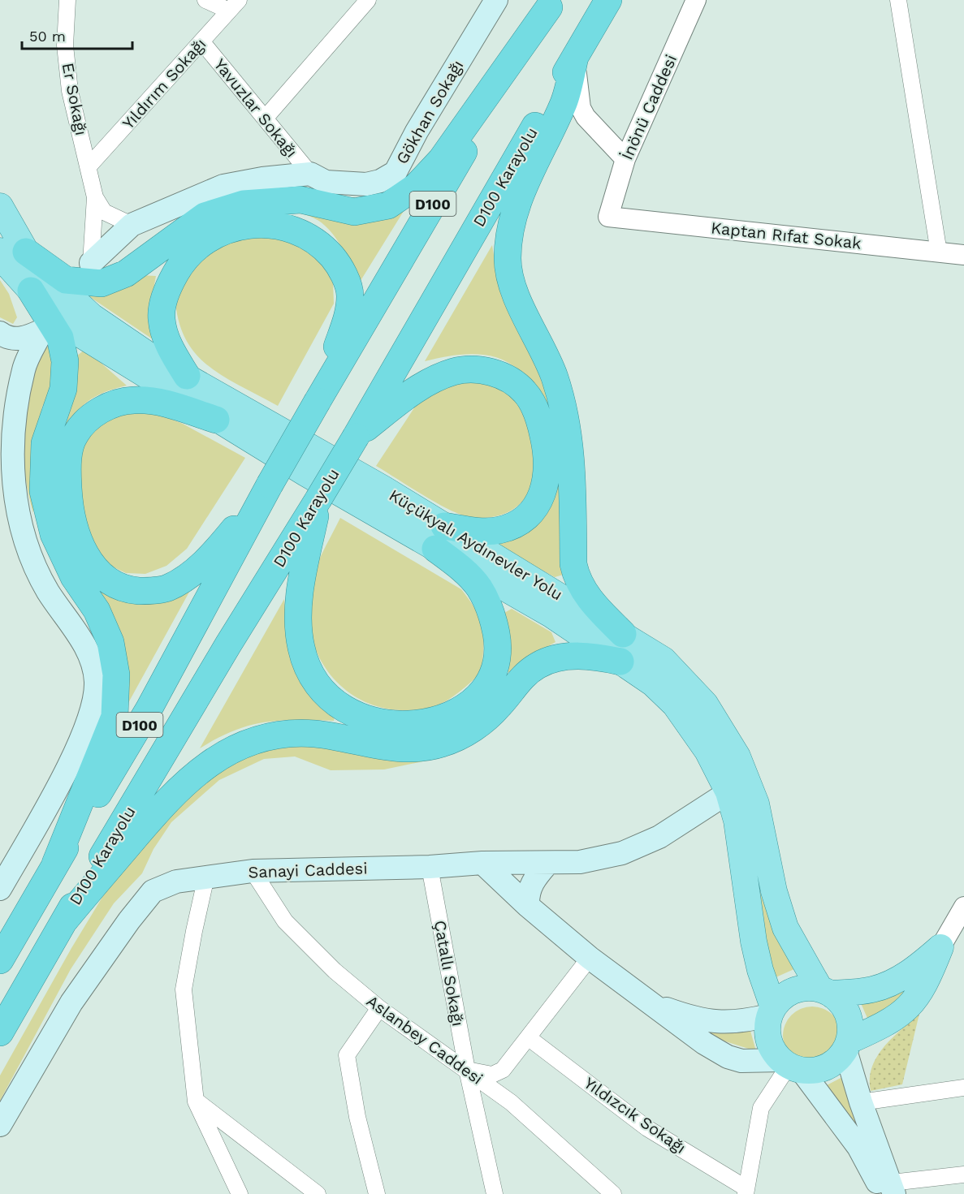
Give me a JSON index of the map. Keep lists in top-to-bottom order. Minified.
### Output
{"streets":{"highway":["D100 Karayolu","D100"],"main road":["Gökhan Sokağı","Küçükyalı Aydınevler Yolu","Sanayi Caddesi"],"street":["Yıldırım Sokağı","Er Sokağı","İnönü Caddesi","Yavuzlar Sokağı","Kaptan Rıfat Sokak","Çatallı Sokağı","Aslanbey Caddesi","Yıldızcık Sokağı"]},"crossings":[["Yıldırım Sokağı","Er Sokağı"],["Yıldırım Sokağı","Yavuzlar Sokağı"],["İnönü Caddesi","Kaptan Rıfat Sokak"],["Yavuzlar Sokağı","Gökhan Sokağı"],["Küçükyalı Aydınevler Yolu","Sanayi Caddesi"],["Sanayi Caddesi","Çatallı Sokağı"],["Sanayi Caddesi","Aslanbey Caddesi"],["Çatallı Sokağı","Aslanbey Caddesi"]],"scale_bar":"50 m"}
